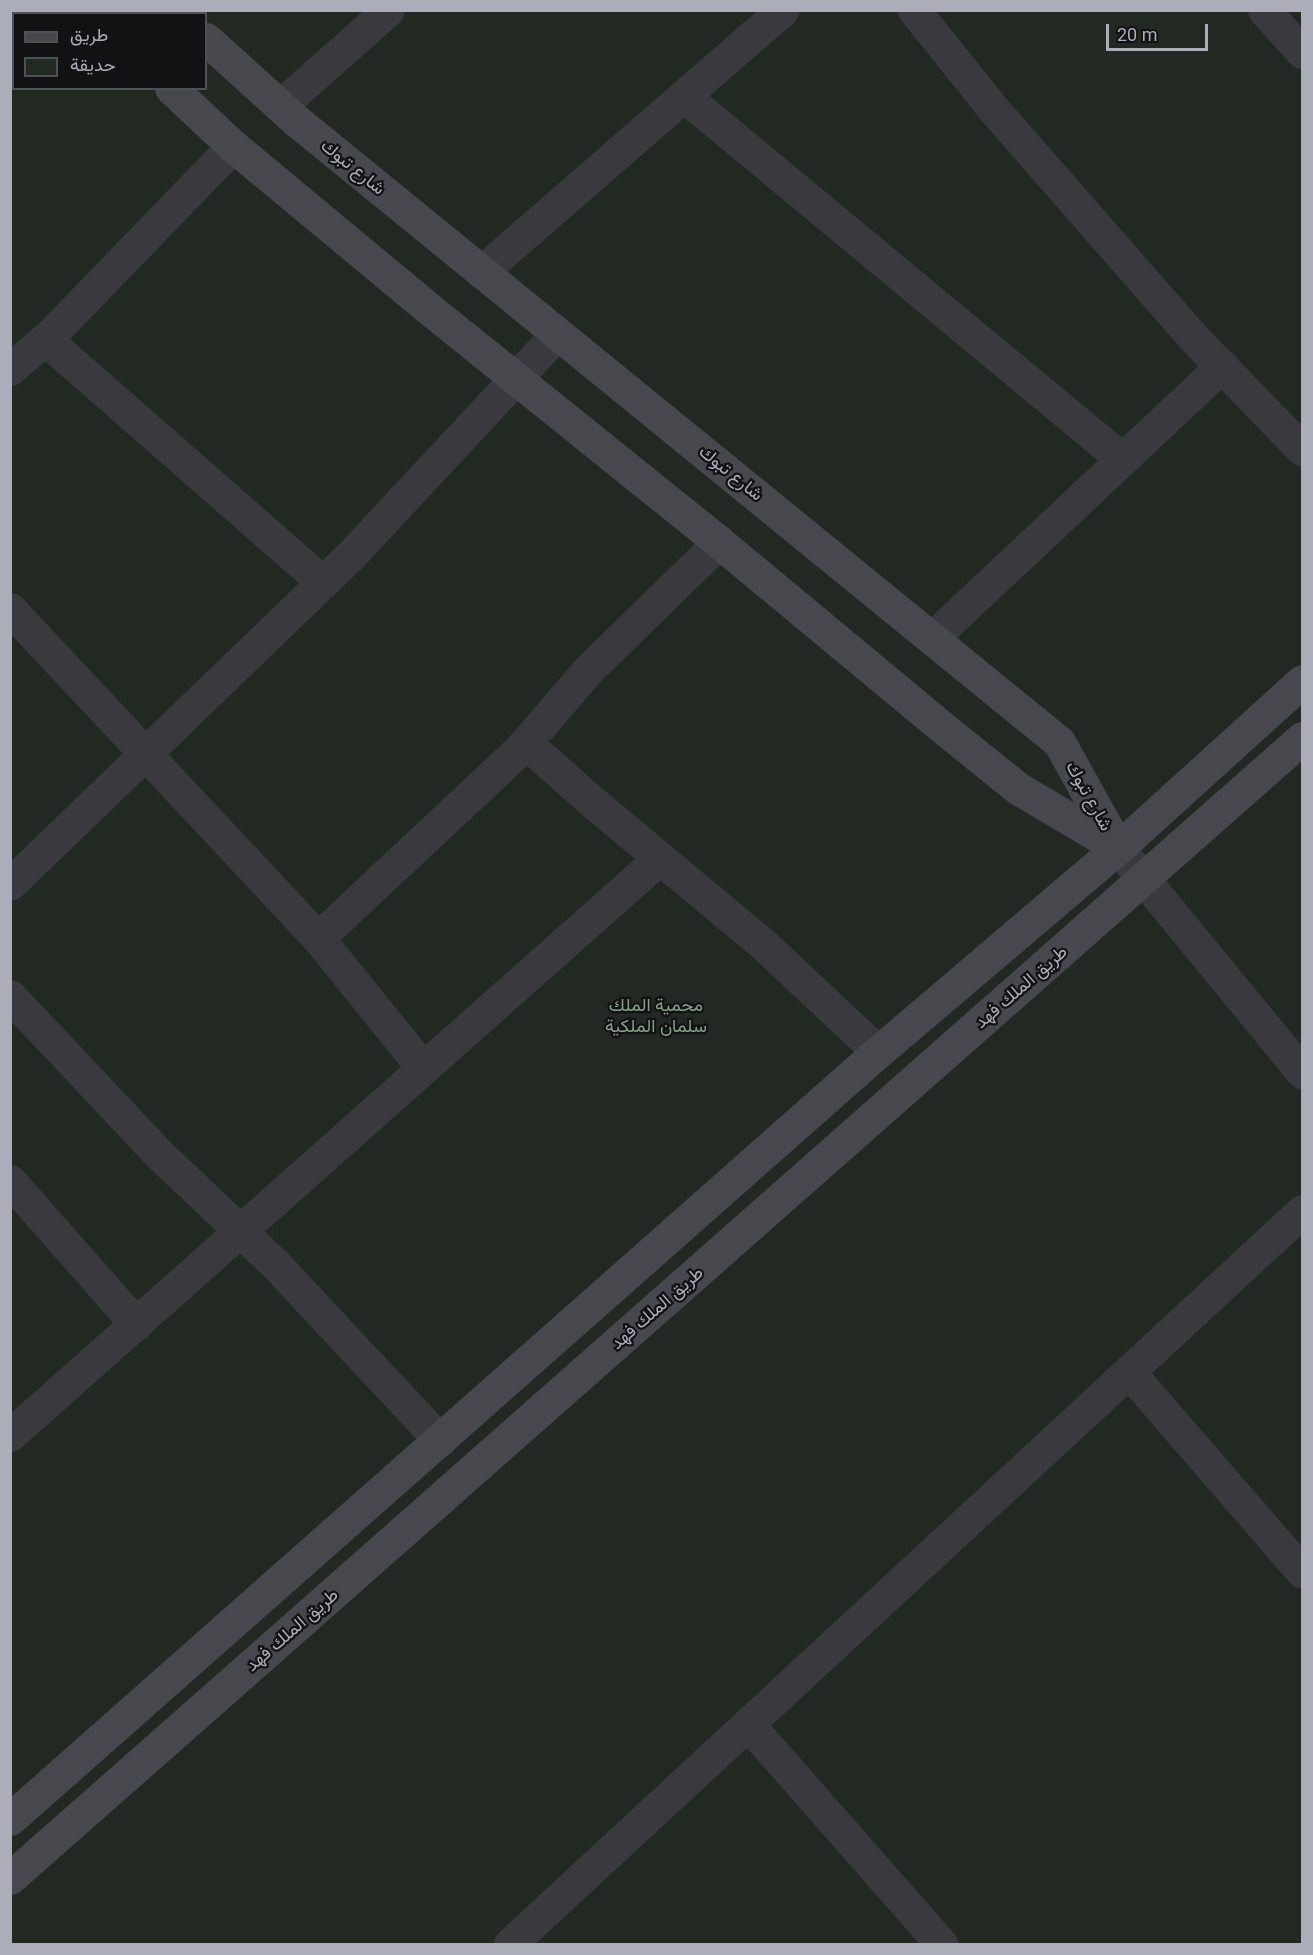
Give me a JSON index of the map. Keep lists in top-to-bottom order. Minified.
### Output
{"streets":{"street":["شارع تبوك","طريق الملك فهد"]},"parks":["محمية الملك سلمان الملكية"],"legend":["طريق","حديقة"],"scale_bar":"20 m"}
